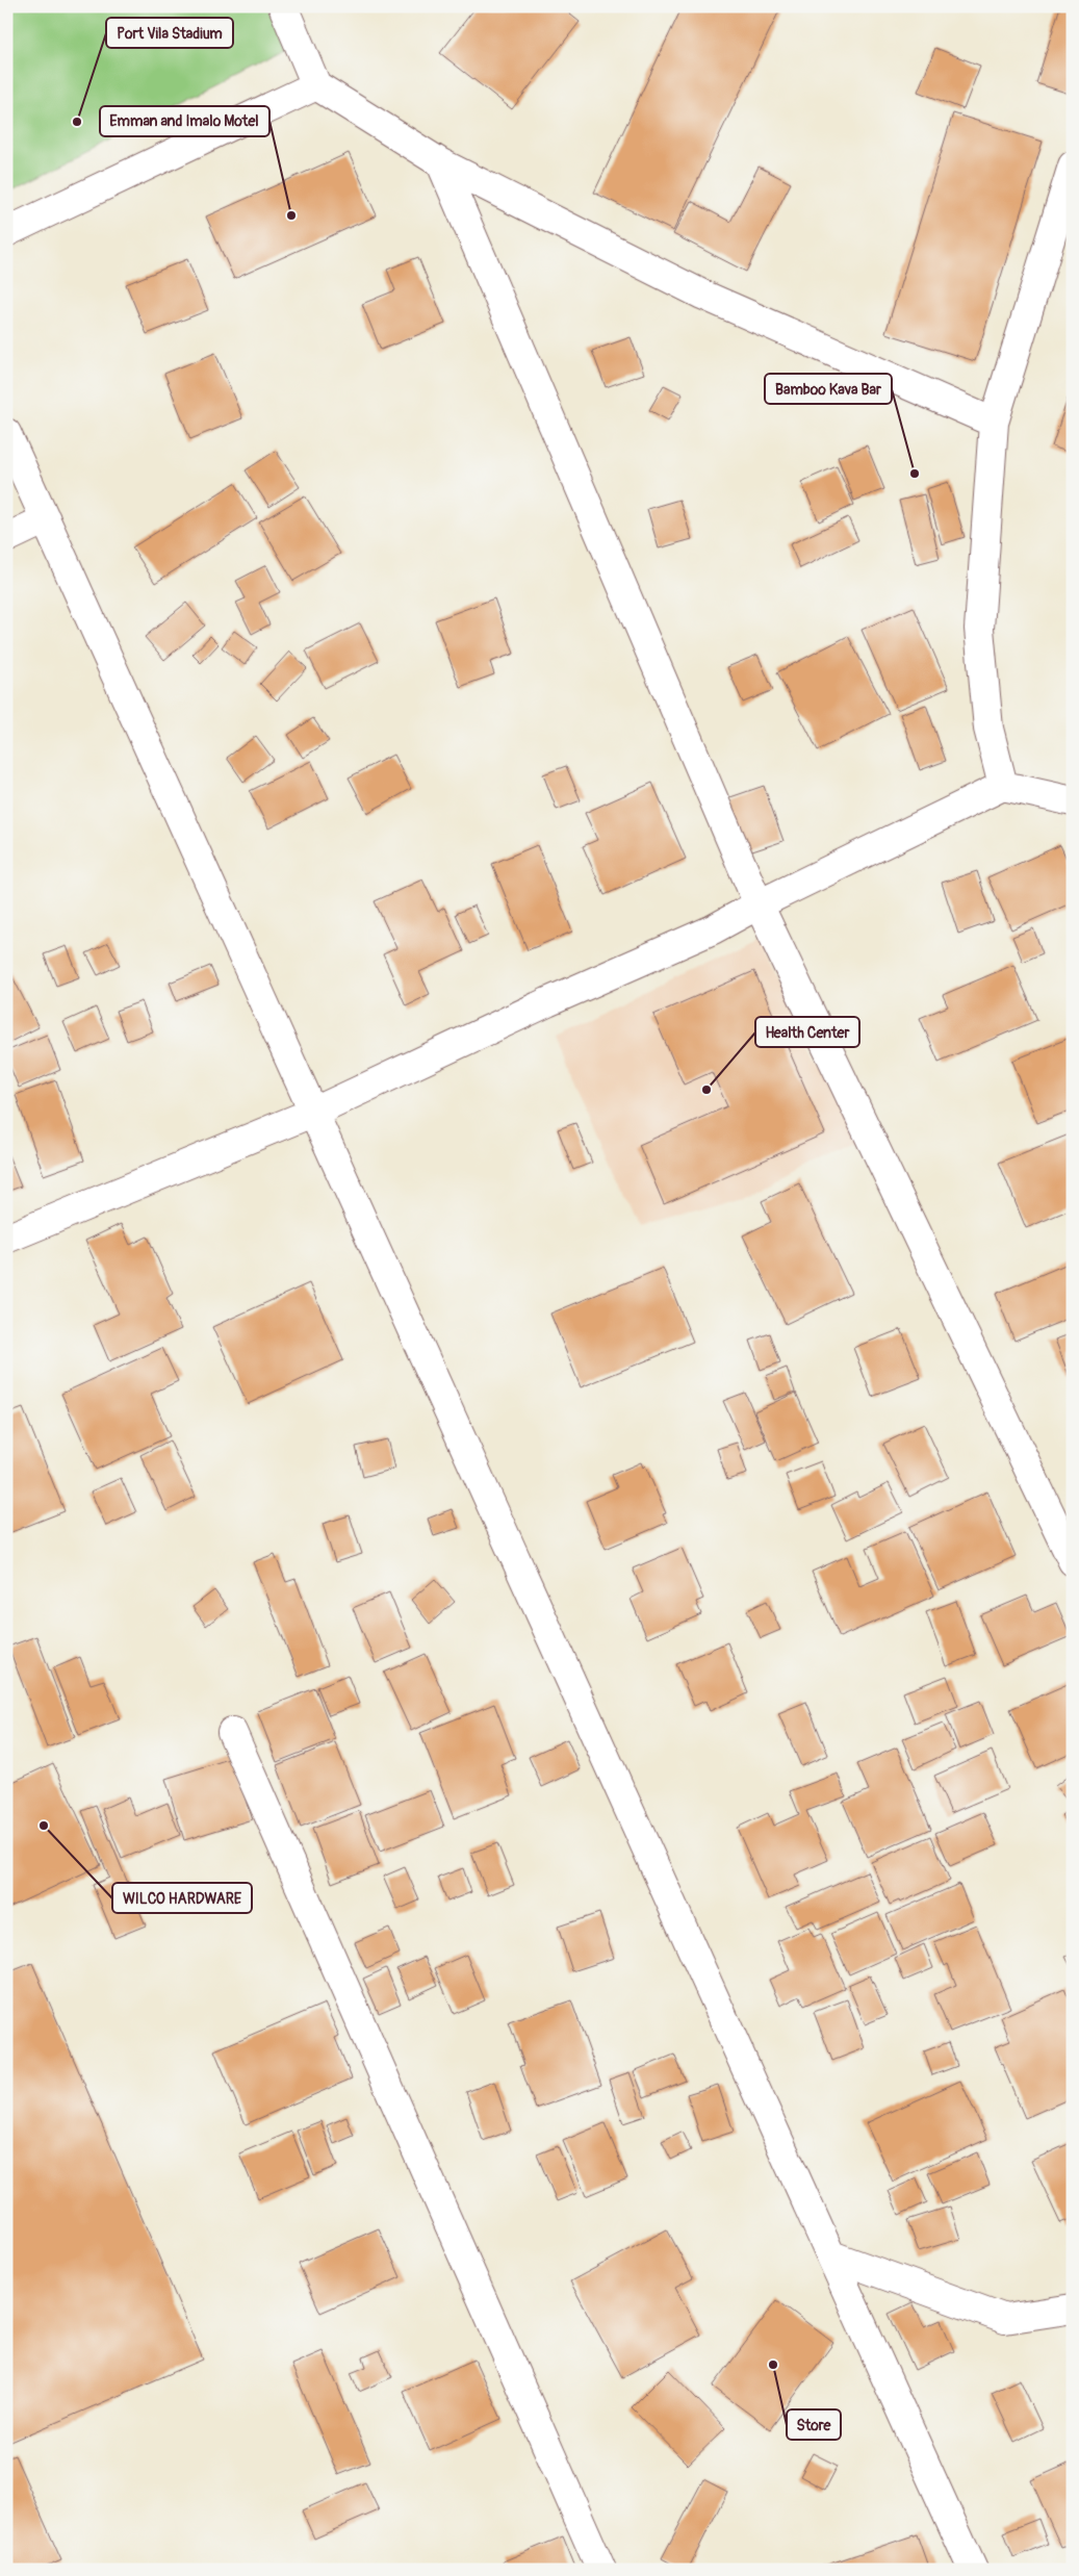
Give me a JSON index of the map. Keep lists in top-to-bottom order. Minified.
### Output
{"places":["Port Vila Stadium","Emman and Imalo Motel","Bamboo Kava Bar","Health Center","WILCO HARDWARE","Store"]}
